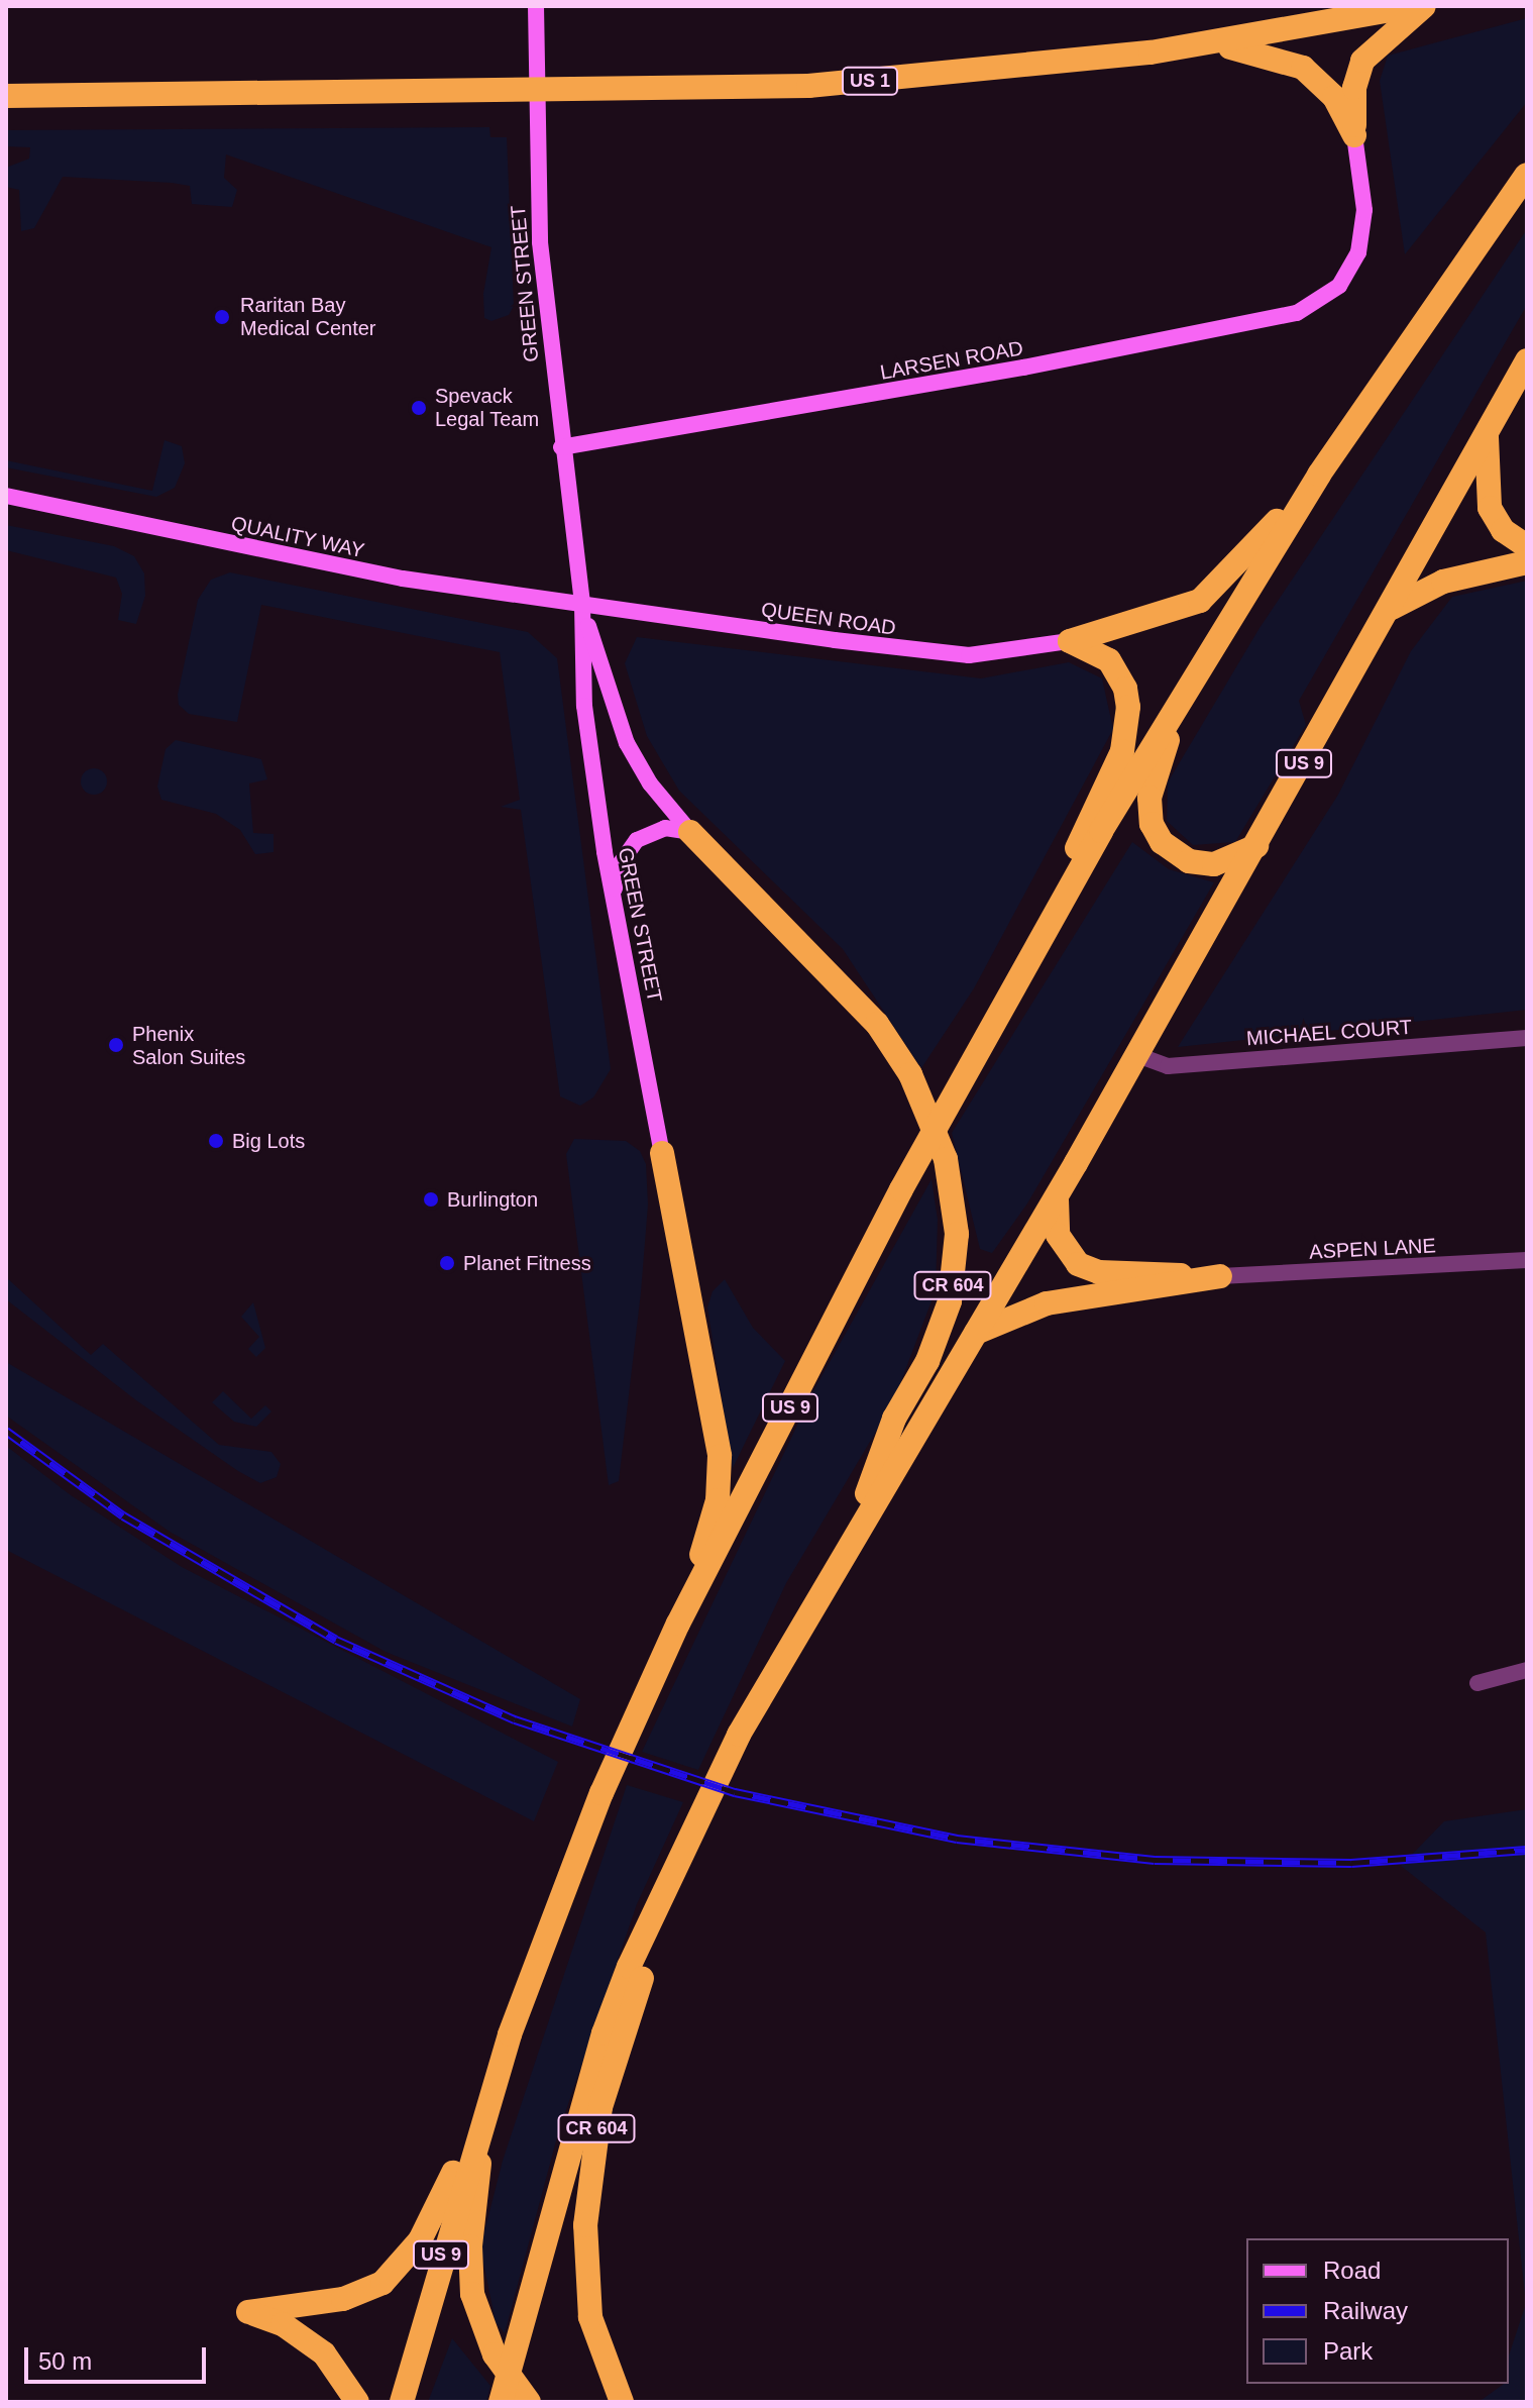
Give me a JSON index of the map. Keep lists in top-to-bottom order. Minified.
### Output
{"streets":{"highway":["US 1","US 9","CR 604"],"street":["GREEN STREET","LARSEN ROAD","QUALITY WAY","QUEEN ROAD","MICHAEL COURT","ASPEN LANE"]},"crossings":[["US 1","GREEN STREET"],["GREEN STREET","LARSEN ROAD"],["GREEN STREET","QUALITY WAY"],["GREEN STREET","QUEEN ROAD"],["GREEN STREET","CR 604"],["QUALITY WAY","QUEEN ROAD"],["US 9","MICHAEL COURT"],["US 9","CR 604"]],"places":["Raritan Bay Medical Center","Spevack Legal Team","Phenix Salon Suites","Big Lots","Burlington","Planet Fitness"],"legend":["Road","Railway","Park"],"scale_bar":"50 m"}
